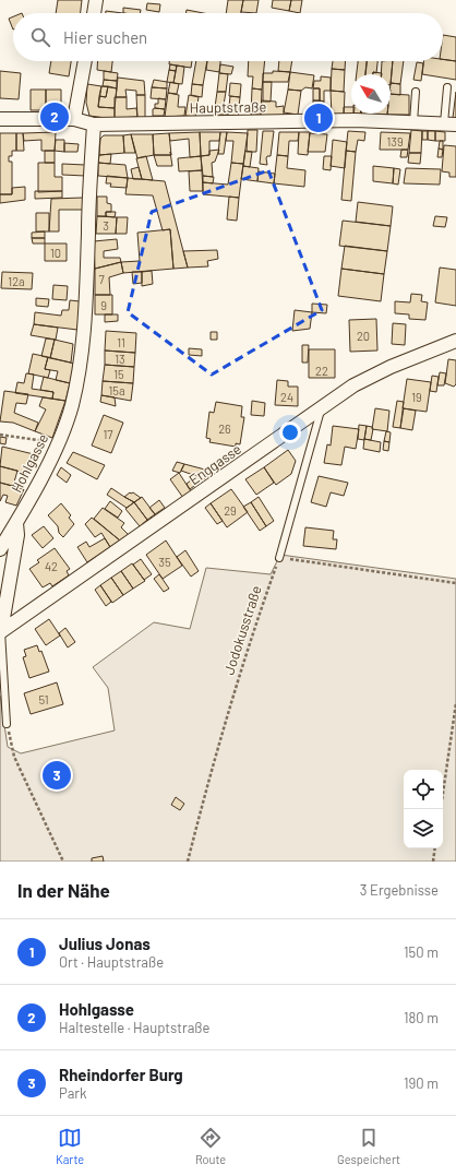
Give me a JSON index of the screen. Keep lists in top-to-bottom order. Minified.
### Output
{"streets":{"street":["Hauptstraße","Hohlgasse","Enggasse"],"path":["Jodokusstraße"]},"crossings":[["Hauptstraße","Hohlgasse"]],"house_numbers":["139","3","10","7","12a","9","20","11","13","22","15","15a","24","19","26","17","29","35","42","51"],"north":"top left","page":{"search":"Hier suchen","pins":["2","1","3"],"heading":["In der Nähe","3 Ergebnisse"],"list":[{"mark":"1","name":"Julius Jonas","note":"Ort · Hauptstraße","value":"150 m"},{"mark":"2","name":"Hohlgasse","note":"Haltestelle · Hauptstraße","value":"180 m"},{"mark":"3","name":"Rheindorfer Burg","note":"Park","value":"190 m"}],"nav":["Karte","Route","Gespeichert"]}}
